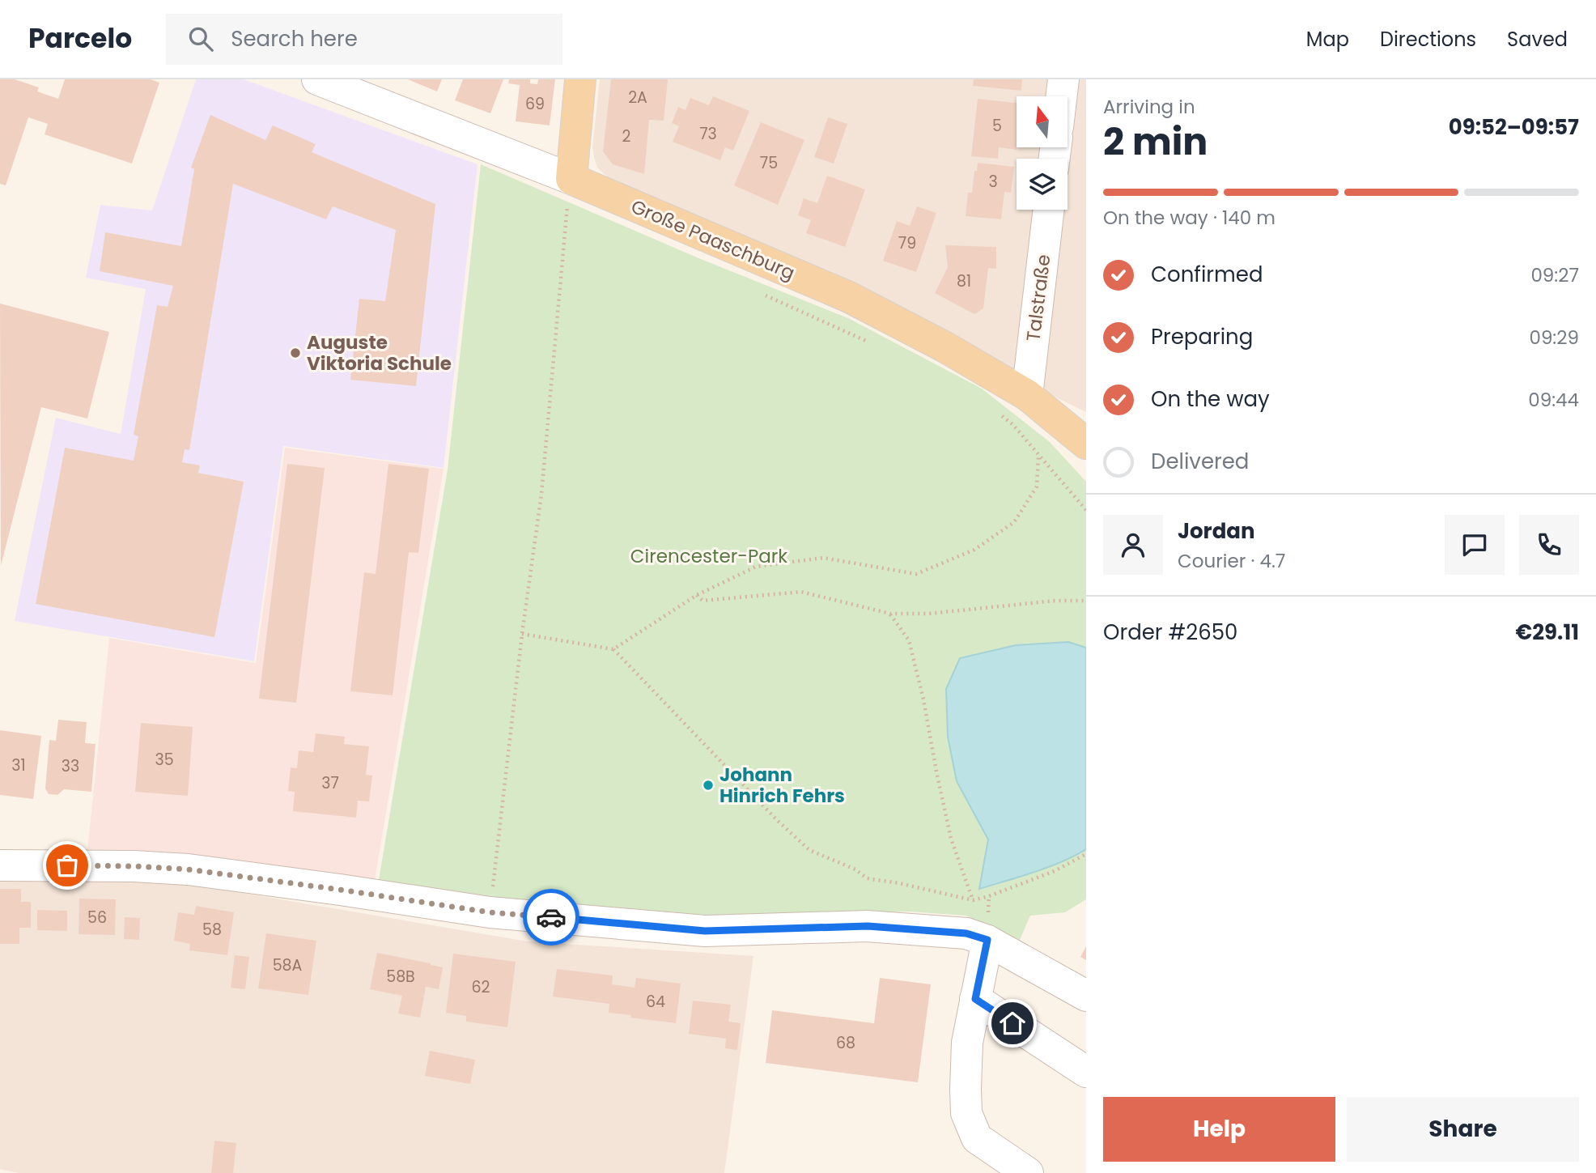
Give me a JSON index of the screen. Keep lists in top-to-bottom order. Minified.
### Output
{"streets":{"main road":["Große Paaschburg"],"street":["Talstraße"]},"crossings":[["Große Paaschburg","Talstraße"]],"parks":["Cirencester-Park"],"places":["Auguste Viktoria Schule","Johann Hinrich Fehrs"],"house_numbers":["2A","69","5","73","2","75","3","79","81","35","31","33","37","56","58","58A","58B","62","64","68"],"north":"top","page":{"header":"Parcelo","search":"Search here","nav":["Map","Directions","Saved"],"heading":["2 min","Arriving in","09:52–09:57"],"panel":["Jordan","Courier · 4.7","Order #2650","€29.11"],"bar":"On the way · 140 m","list":[["Confirmed","09:27"],["Preparing","09:29"],["On the way","09:44"],"Delivered"],"buttons":["Help","Share"]}}
